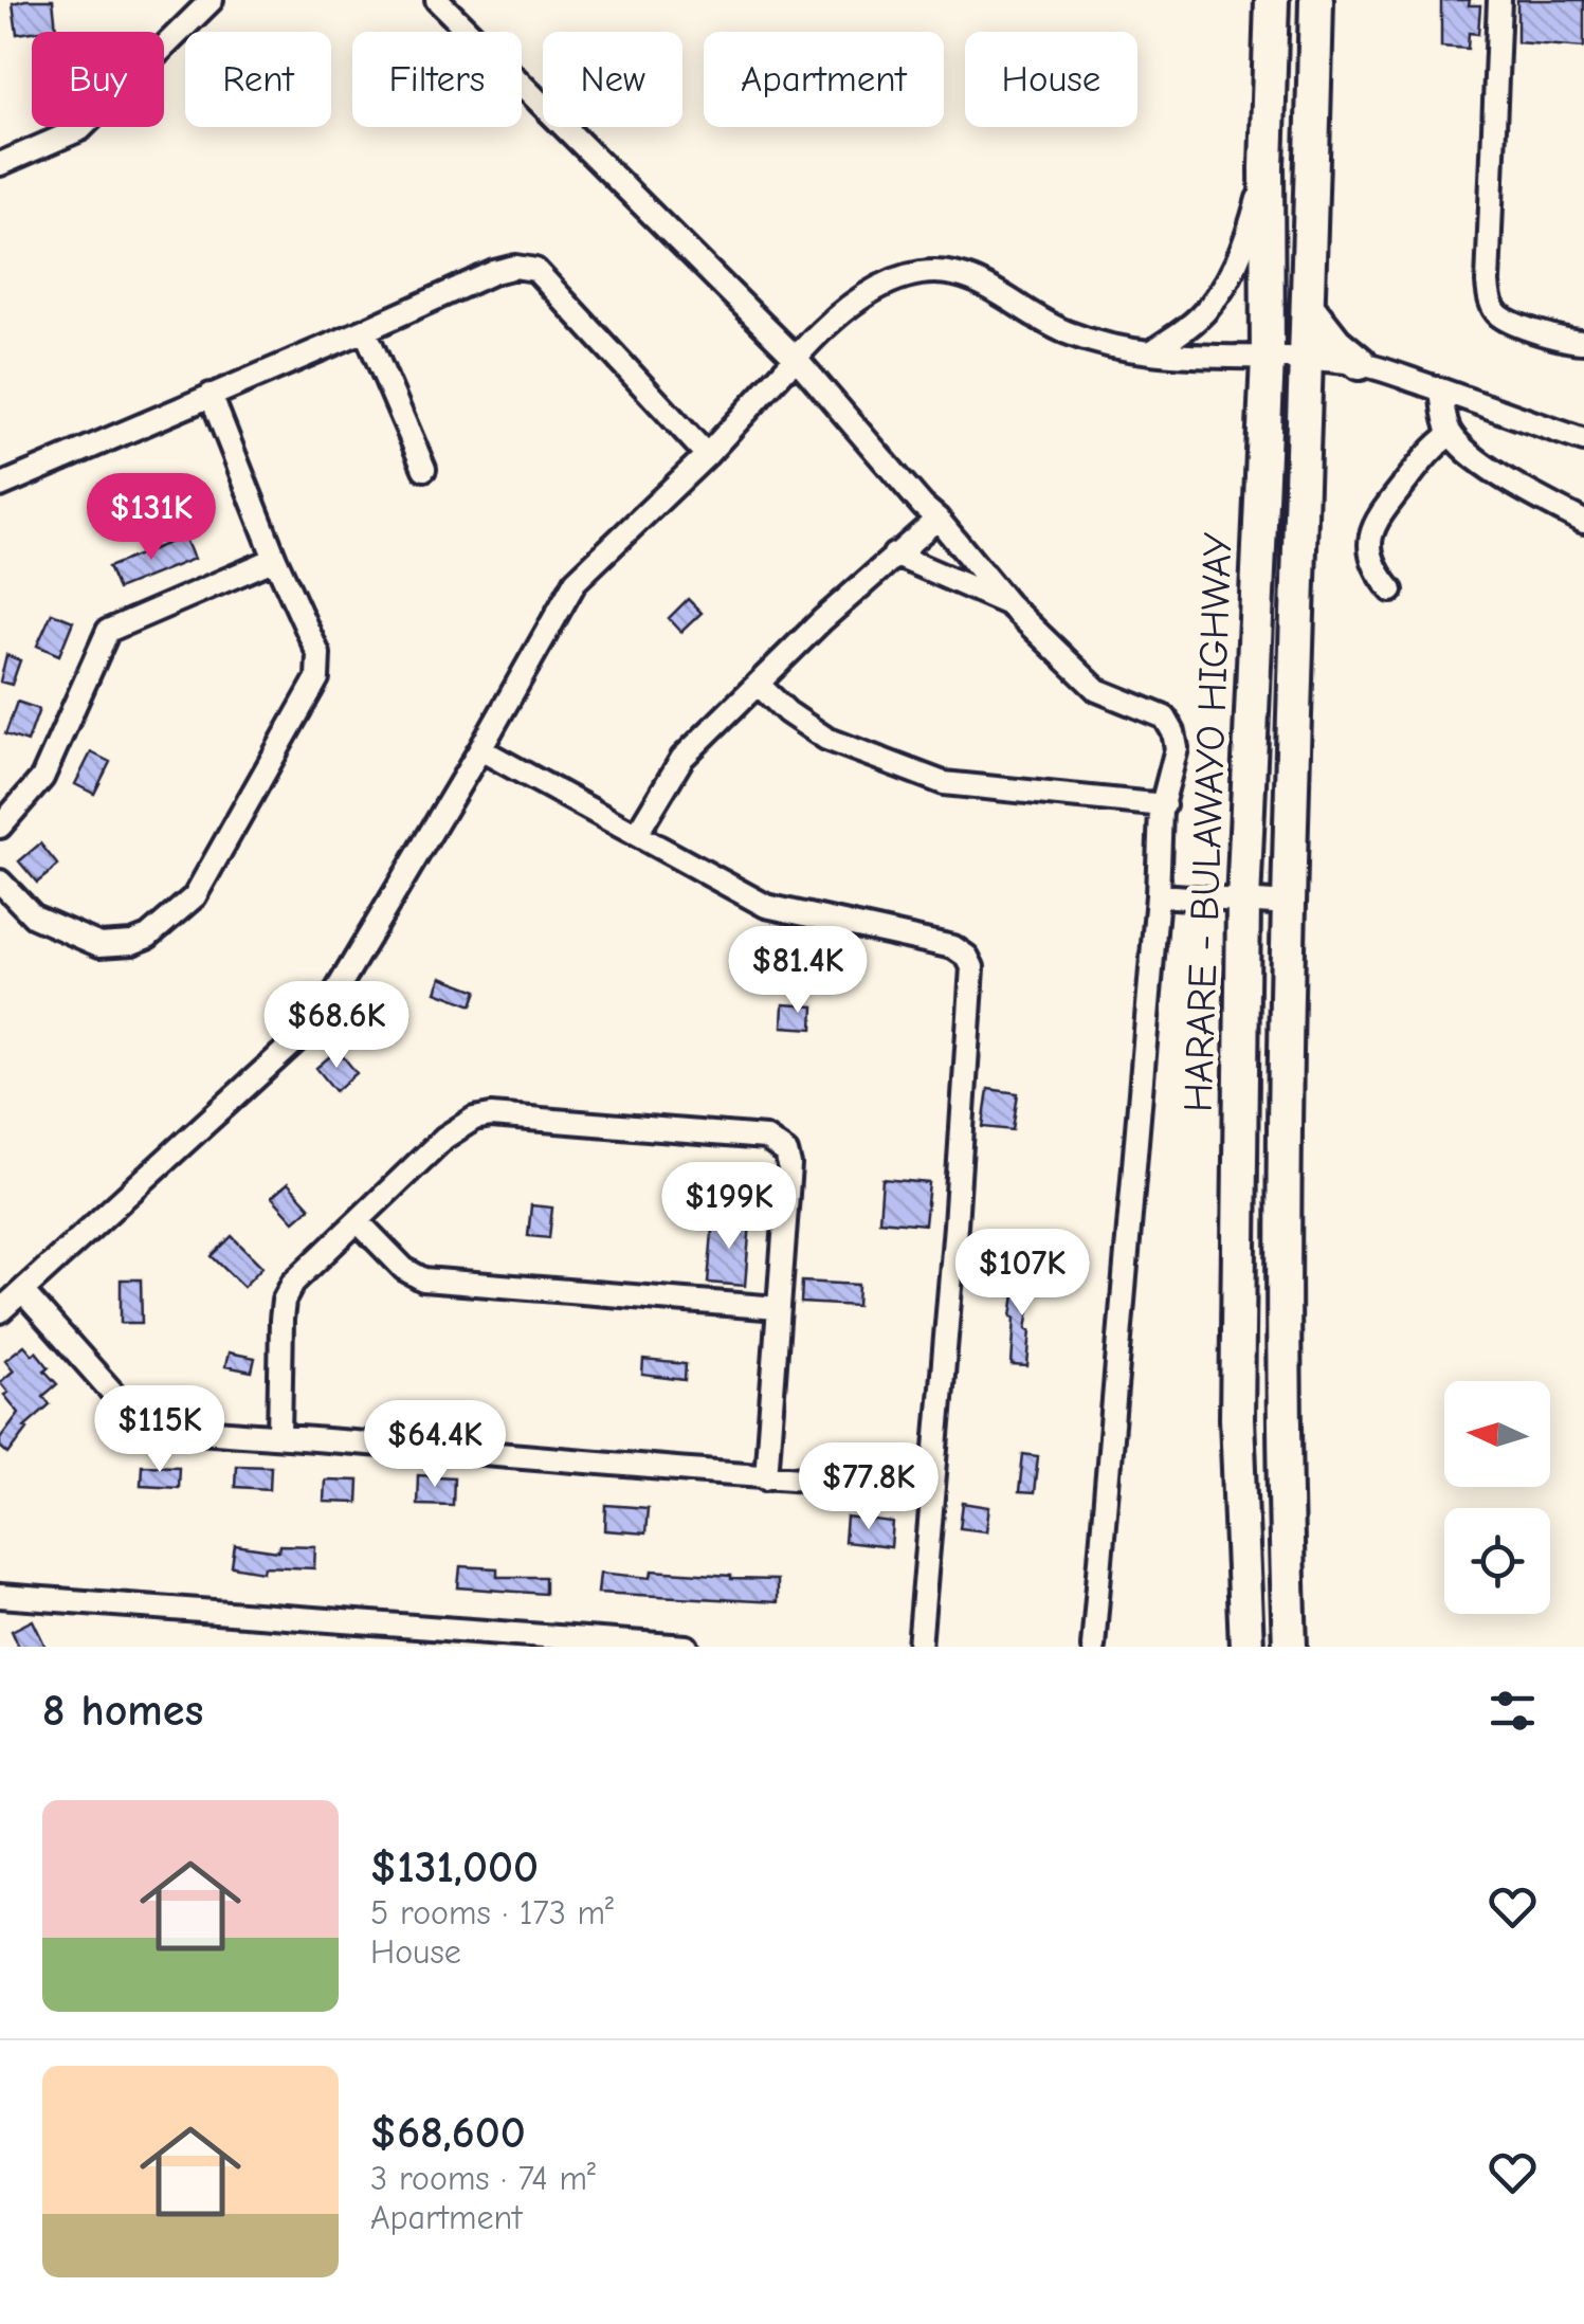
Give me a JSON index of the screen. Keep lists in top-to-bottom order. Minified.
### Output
{"streets":{"highway":["HARARE - BULAWAYO HIGHWAY"]},"north":"left","page":{"chip":["Buy","Rent","Filters","New","Apartment","House"],"price":["$131K","$81.4K","$68.6K","$199K","$107K","$115K","$64.4K","$77.8K"],"heading":"8 homes","list":[{"name":"$131,000","note":"5 rooms · 173 m² · House"},{"name":"$68,600","note":"3 rooms · 74 m² · Apartment"}]}}
